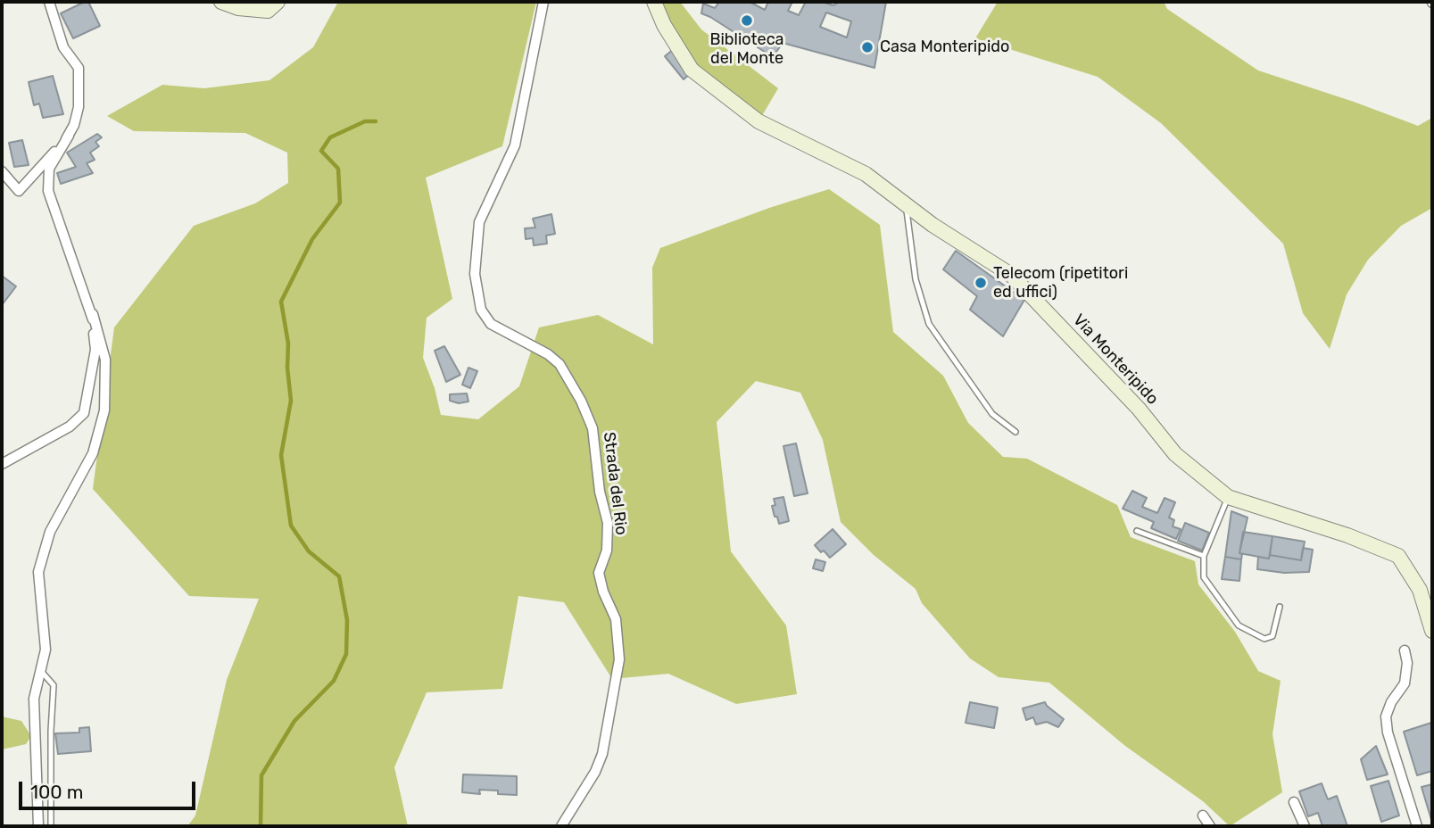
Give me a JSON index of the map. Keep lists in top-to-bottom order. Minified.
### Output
{"streets":{"street":["Via Monteripido","Strada del Rio"]},"places":["Biblioteca del Monte","Casa Monteripido","Telecom (ripetitori ed uffici)"],"scale_bar":"100 m"}
